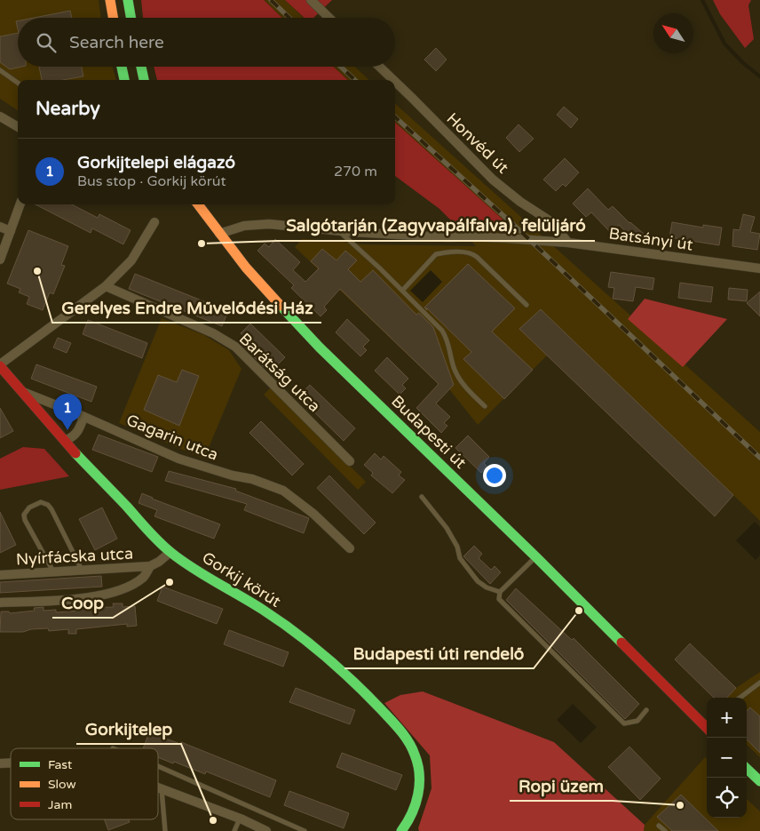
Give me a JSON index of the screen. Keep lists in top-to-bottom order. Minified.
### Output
{"streets":{"main road":["Budapesti út","Gorkij körút"],"street":["Honvéd út","Batsányi út","Barátság utca","Gagarin utca","Nyírfácska utca"]},"crossings":[["Honvéd út","Batsányi út"],["Batsányi út","Budapesti út"],["Barátság utca","Gorkij körút"],["Gagarin utca","Gorkij körút"],["Nyírfácska utca","Gorkij körút"]],"places":["Salgótarján (Zagyvapálfalva), felüljáró","Gerelyes Endre Művelődési Ház","Coop","Budapesti úti rendelő","Ropi üzem","Gorkijtelep"],"legend":["Fast","Slow","Jam"],"north":"top left","page":{"search":"Search here","heading":"Nearby","list":[{"mark":"1","name":"Gorkijtelepi elágazó","note":"Bus stop · Gorkij körút","value":"270 m"}],"pins":"1","map_buttons":["+","−"]}}
